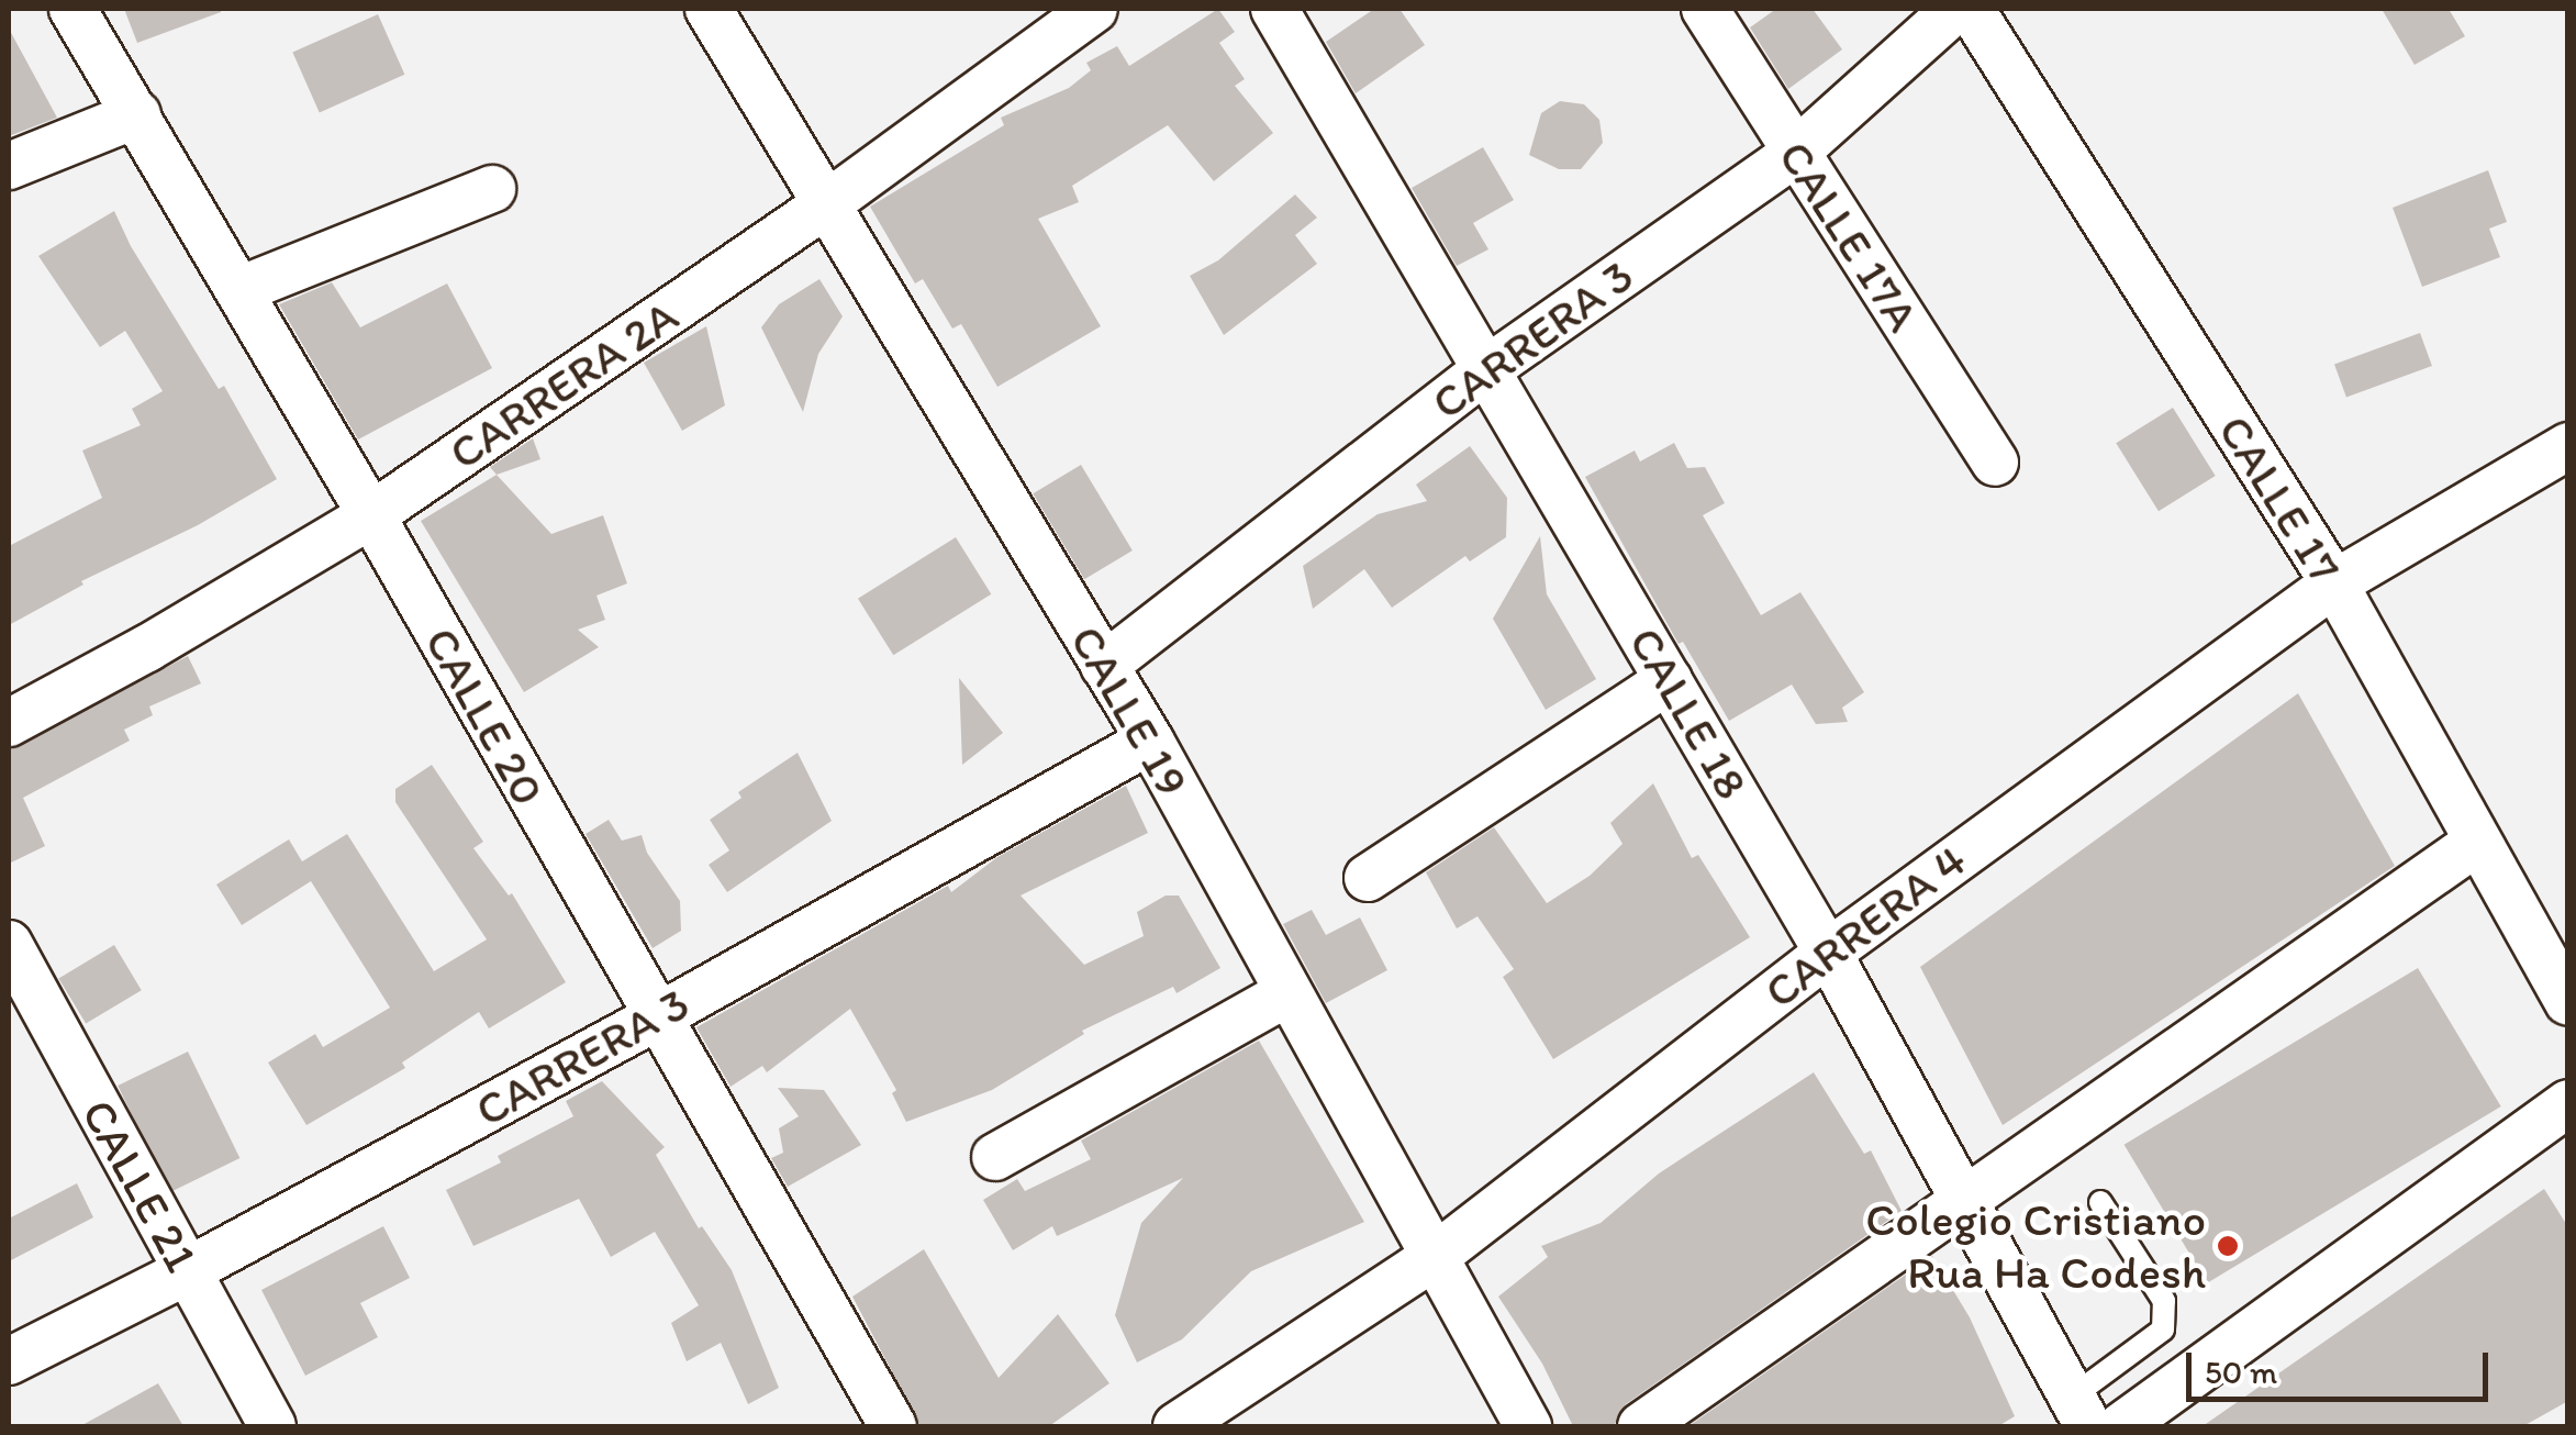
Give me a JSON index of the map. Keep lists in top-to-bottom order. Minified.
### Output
{"streets":{"street":["CALLE 17A","CARRERA 3","CARRERA 2A","CALLE 17","CALLE 19","CALLE 18","CALLE 20","CARRERA 4","CALLE 21"]},"crossings":[["CALLE 17A","CARRERA 3"],["CARRERA 3","CALLE 19"],["CARRERA 3","CALLE 18"],["CARRERA 3","CALLE 20"],["CARRERA 3","CALLE 21"],["CARRERA 2A","CALLE 19"],["CARRERA 2A","CALLE 20"],["CALLE 17","CARRERA 4"],["CALLE 19","CARRERA 4"],["CALLE 18","CARRERA 4"]],"places":["Colegio Cristiano Rua Ha Codesh"],"scale_bar":"50 m"}
